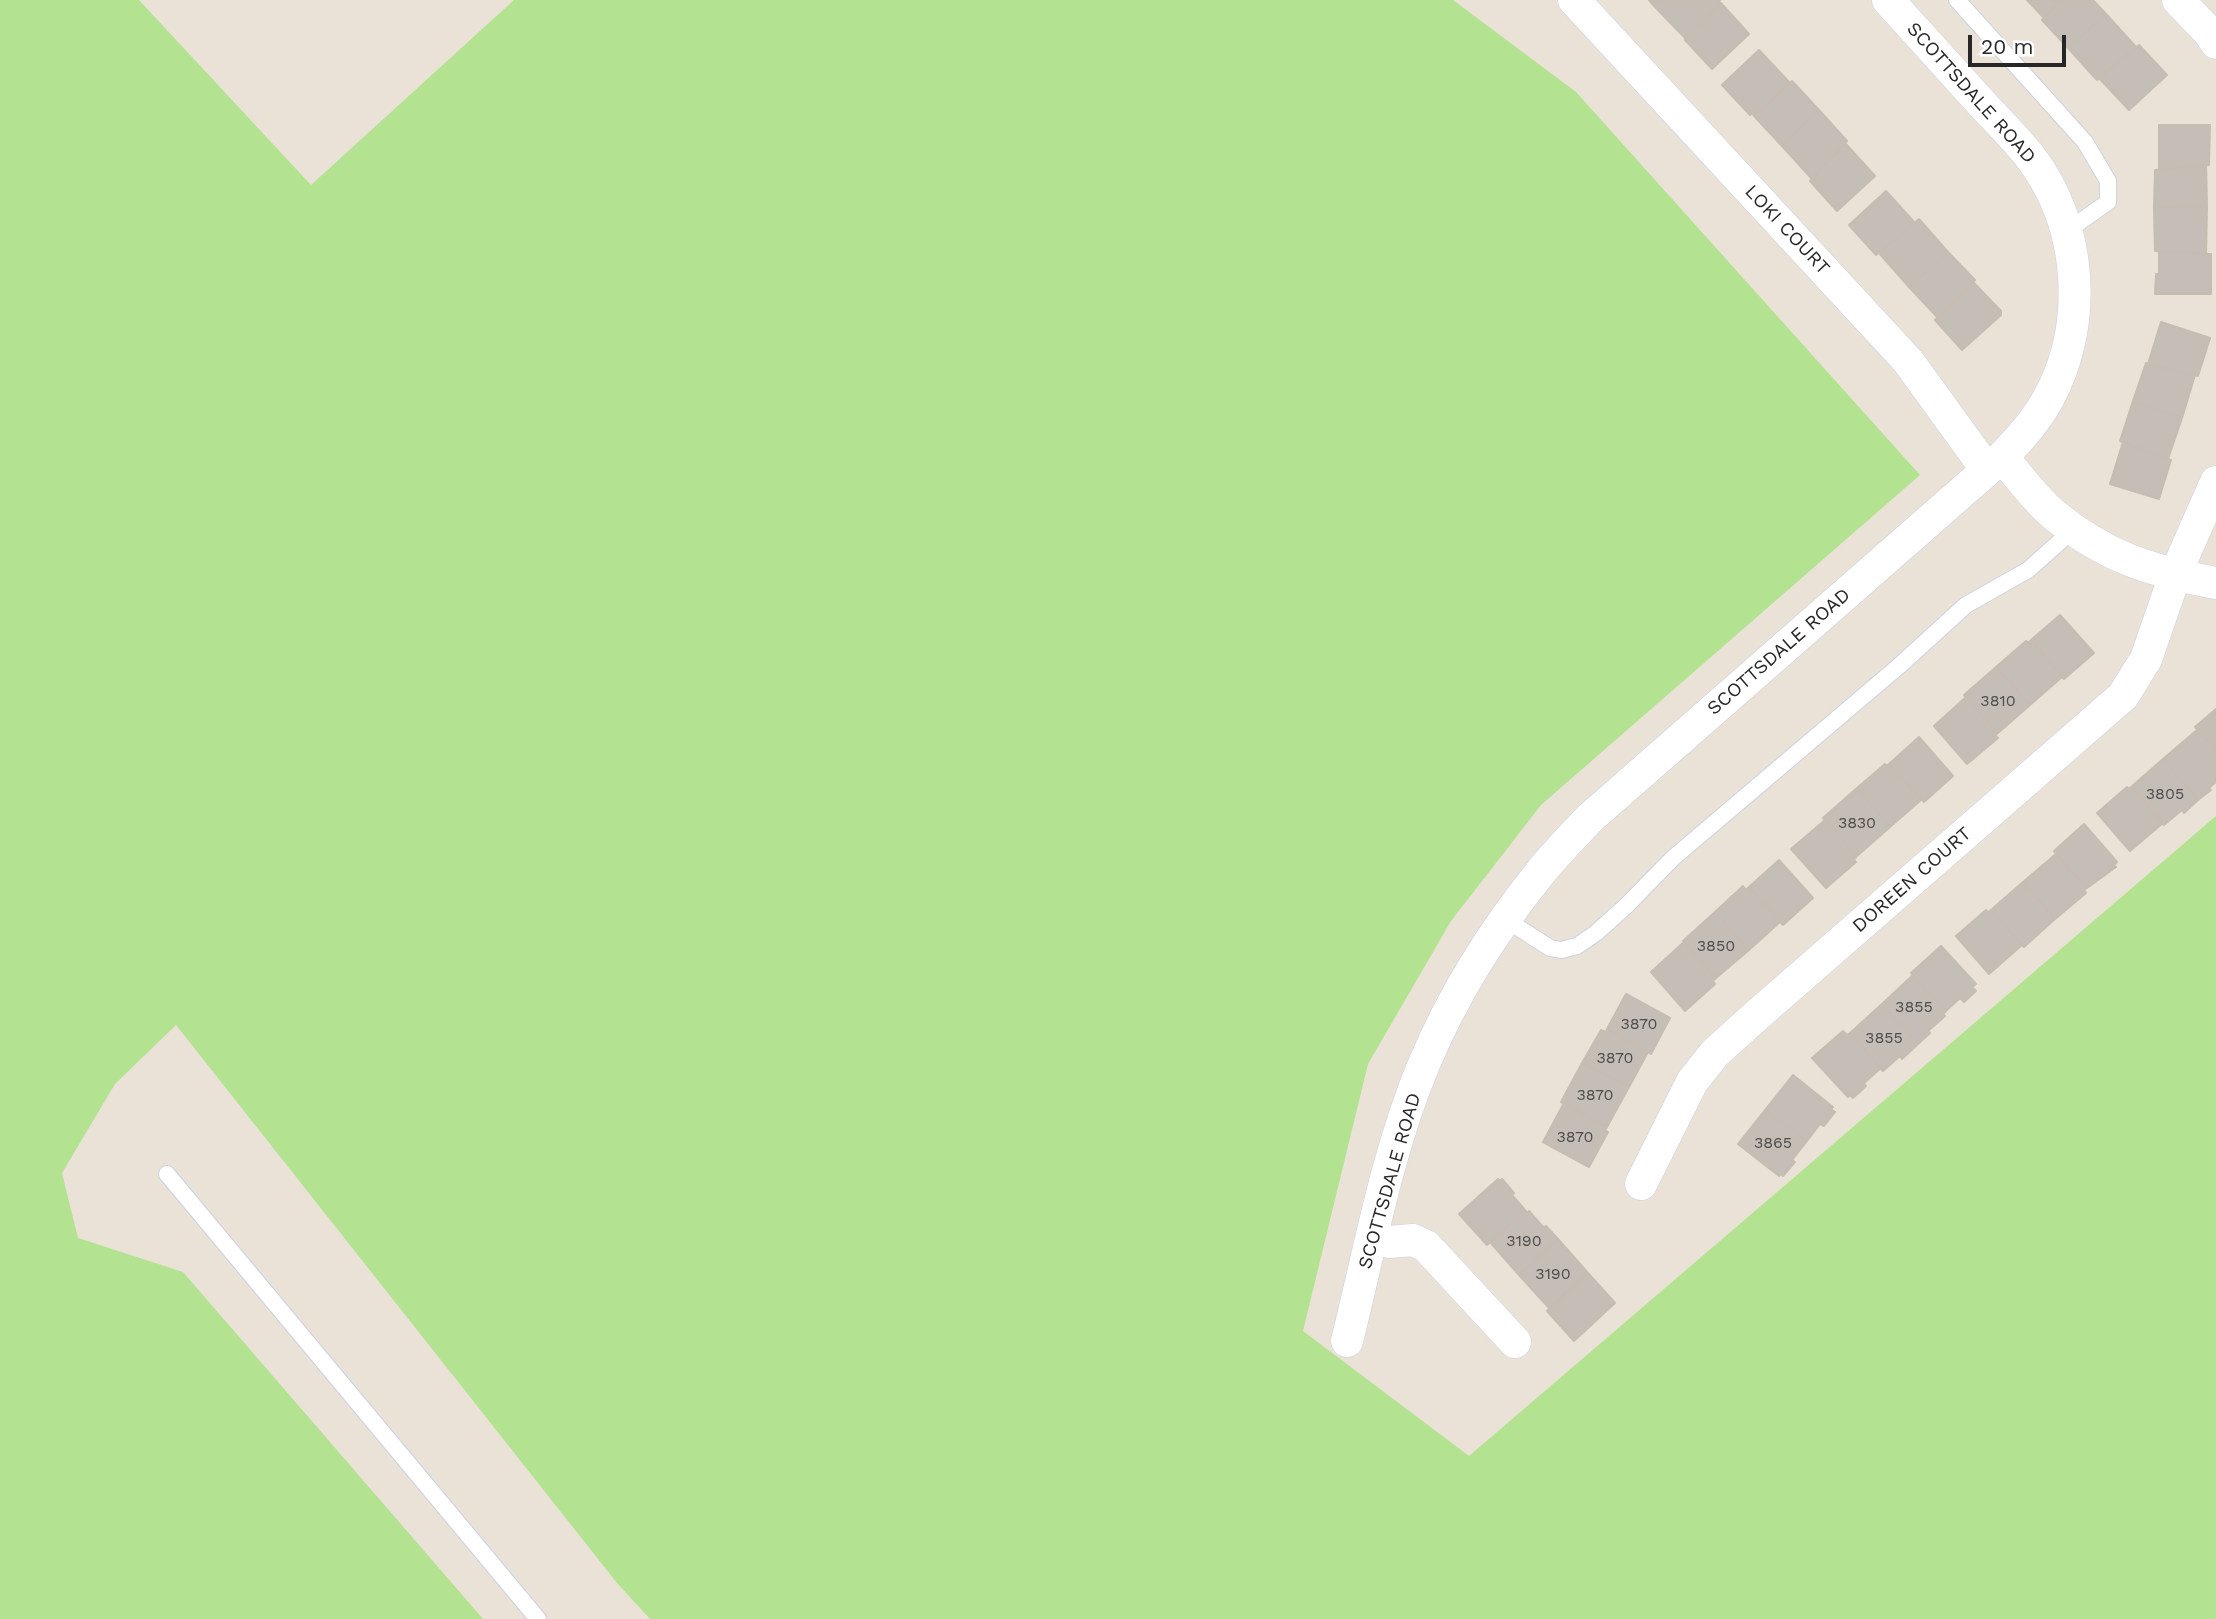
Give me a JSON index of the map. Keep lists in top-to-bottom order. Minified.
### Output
{"streets":{"street":["SCOTTSDALE ROAD","LOKI COURT","DOREEN COURT"]},"crossings":[["SCOTTSDALE ROAD","LOKI COURT"],["LOKI COURT","DOREEN COURT"]],"house_numbers":["3810","3805","3830","3850","3855","3870","3855","3870","3870","3870","3865","3190","3190"],"scale_bar":"20 m"}
